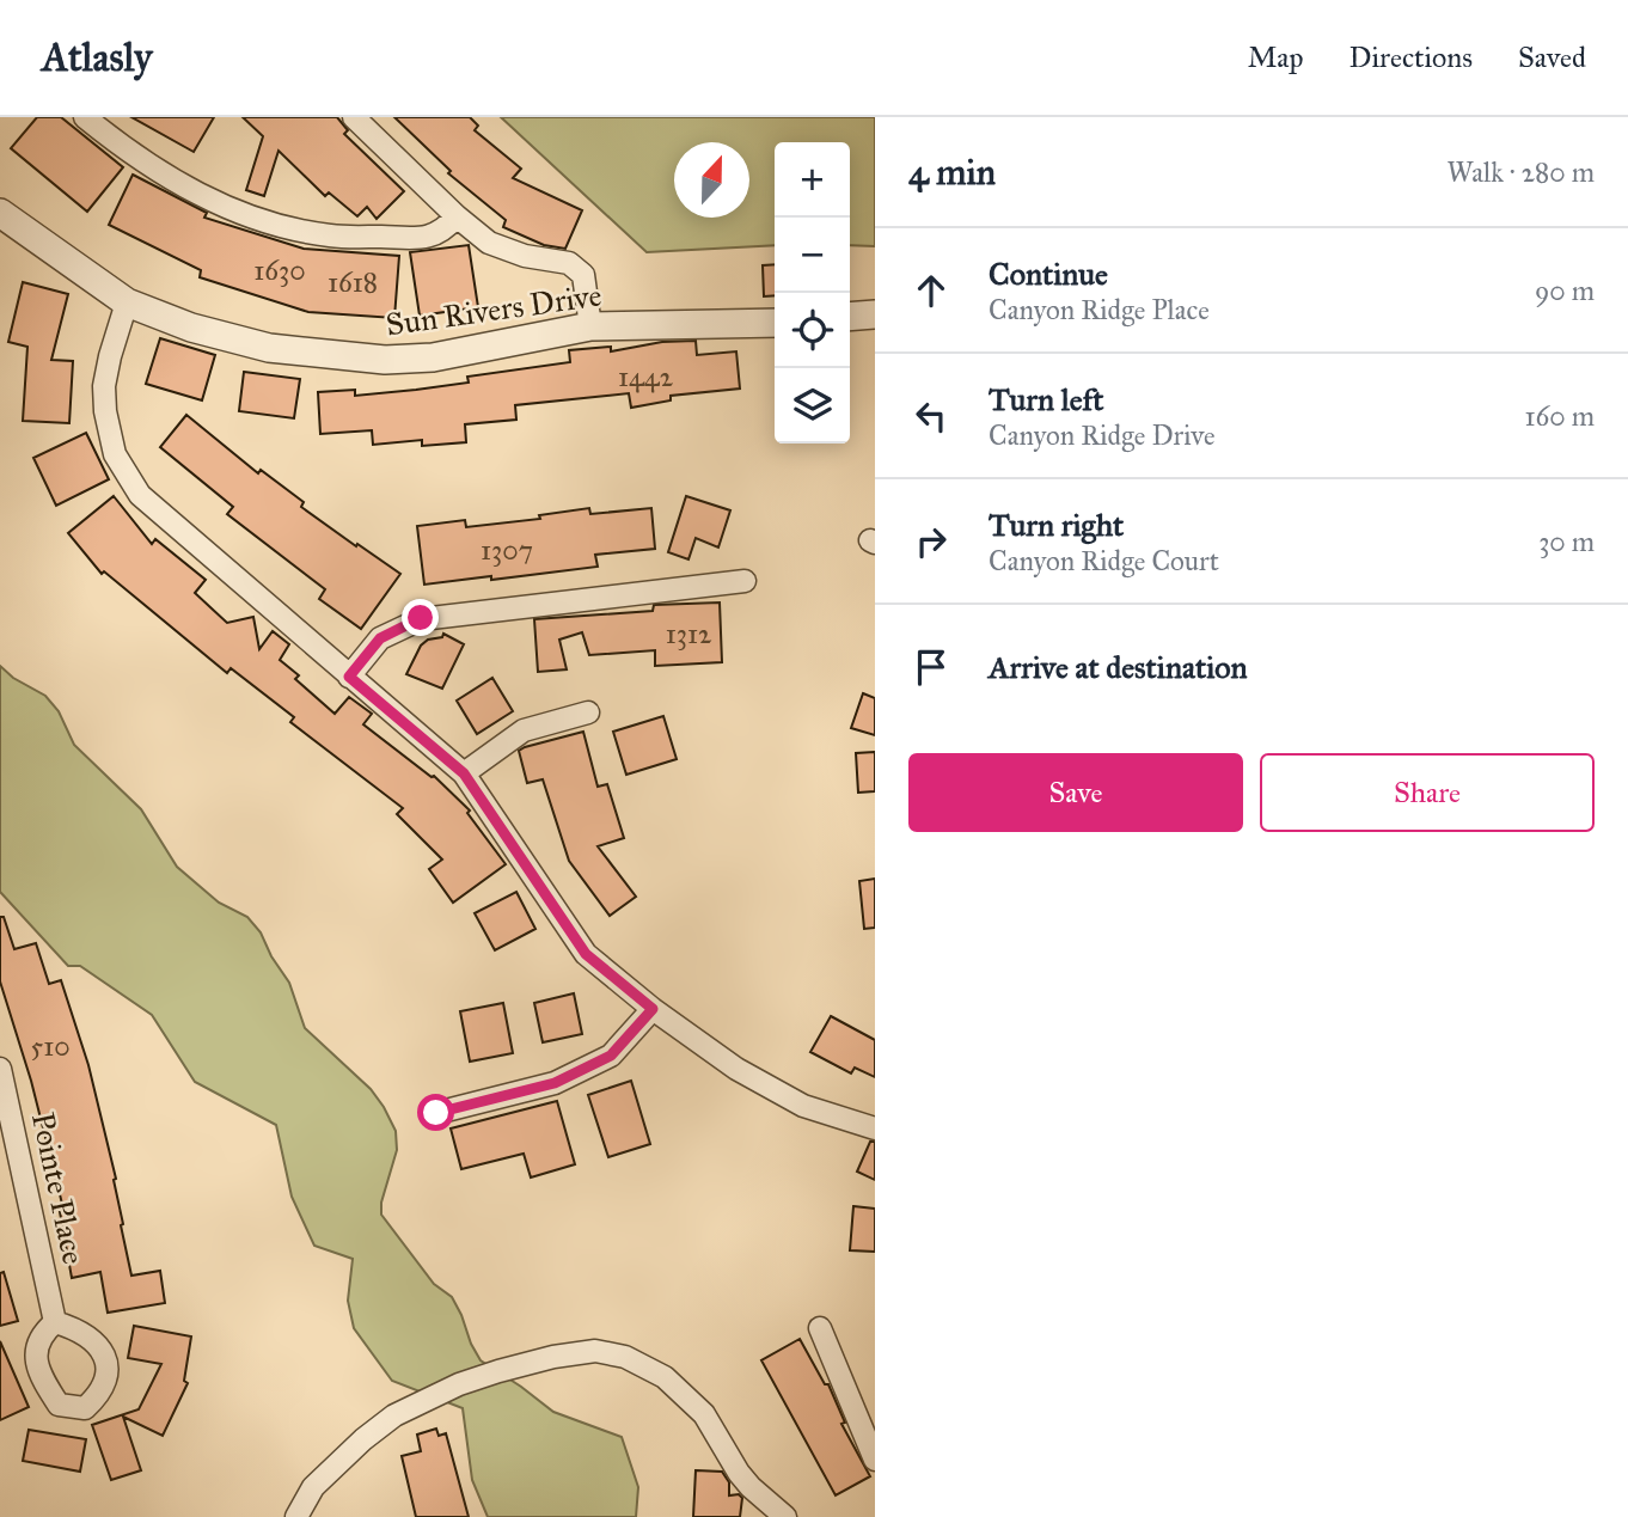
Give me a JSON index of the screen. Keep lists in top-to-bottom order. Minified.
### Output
{"streets":{"street":["Sun Rivers Drive","Pointe Place"]},"house_numbers":["1630","1618","1442","1307","1312","510"],"north":"top","page":{"header":"Atlasly","nav":["Map","Directions","Saved"],"heading":["4 min","Walk · 280 m"],"map_buttons":["+","−"],"list":[["Continue","Canyon Ridge Place","90 m"],["Turn left","Canyon Ridge Drive","160 m"],["Turn right","Canyon Ridge Court","30 m"],"Arrive at destination"],"buttons":["Save","Share"]}}
